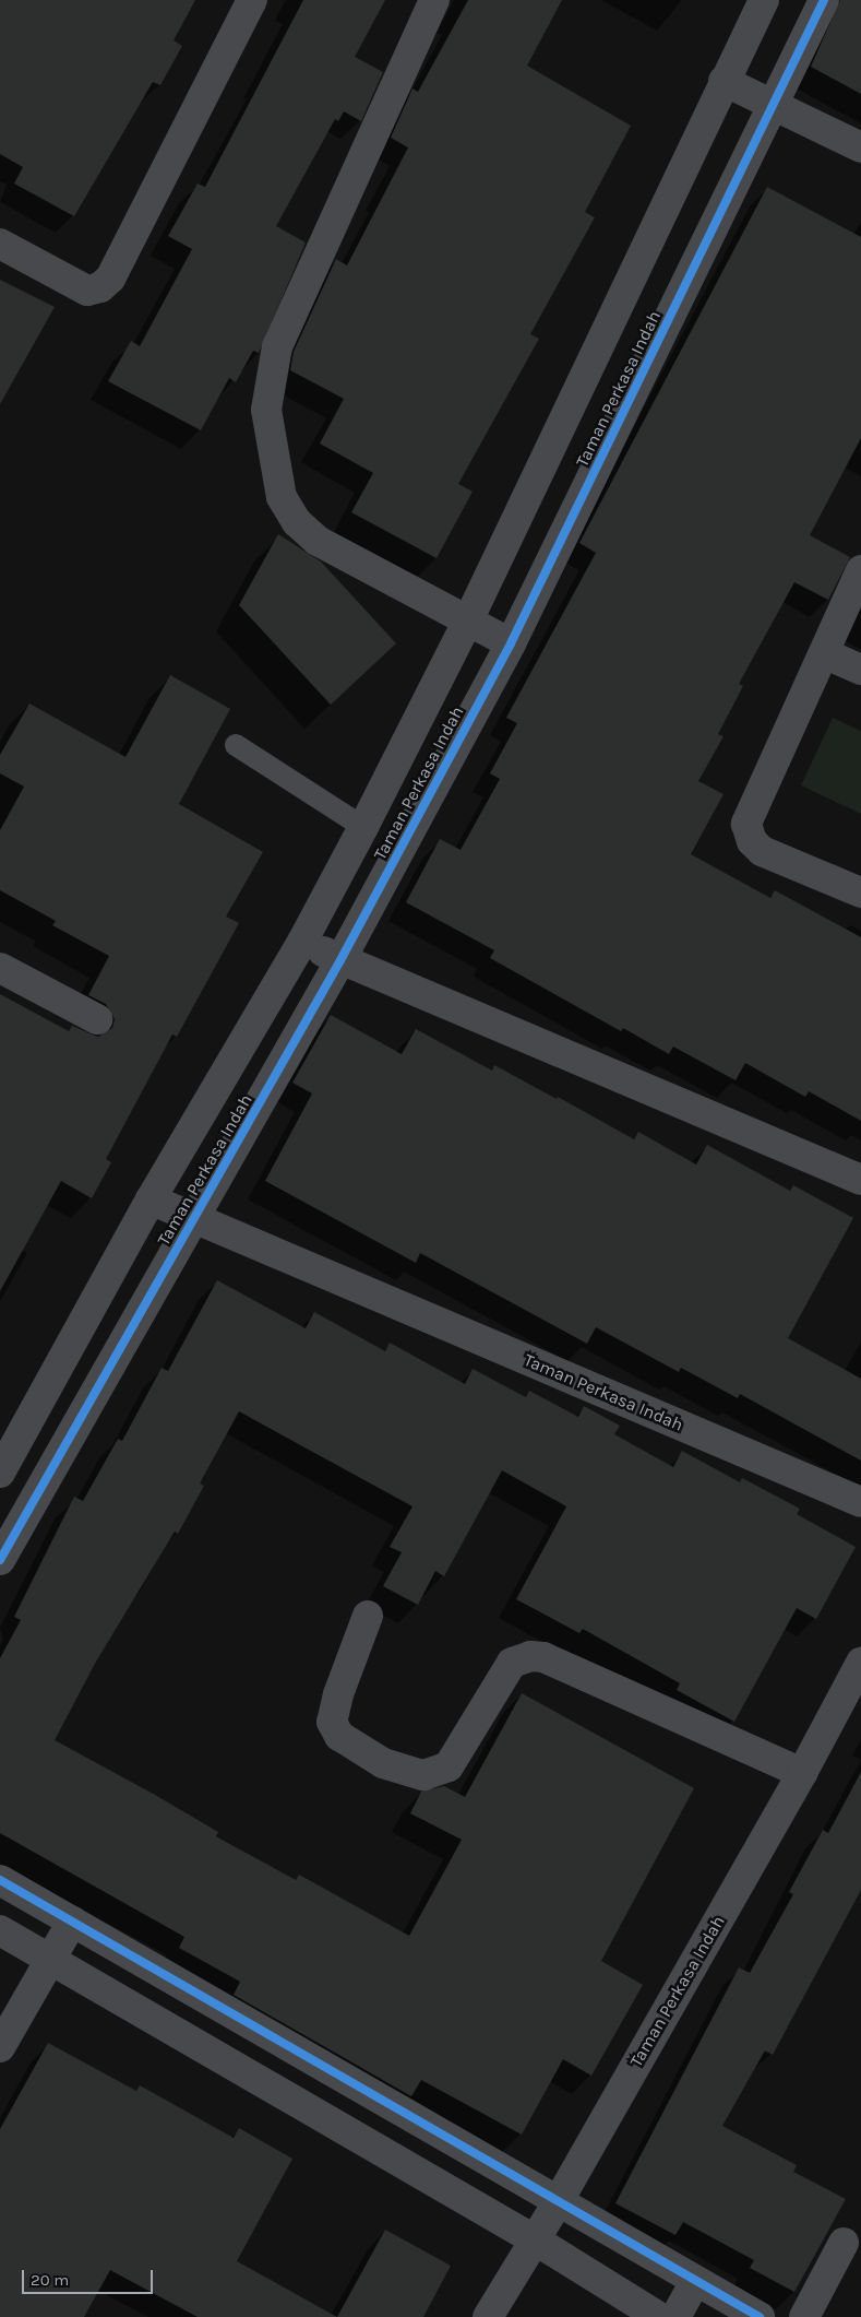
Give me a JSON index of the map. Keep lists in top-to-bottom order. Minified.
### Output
{"streets":{"street":["Taman Perkasa Indah"]},"scale_bar":"20 m"}
